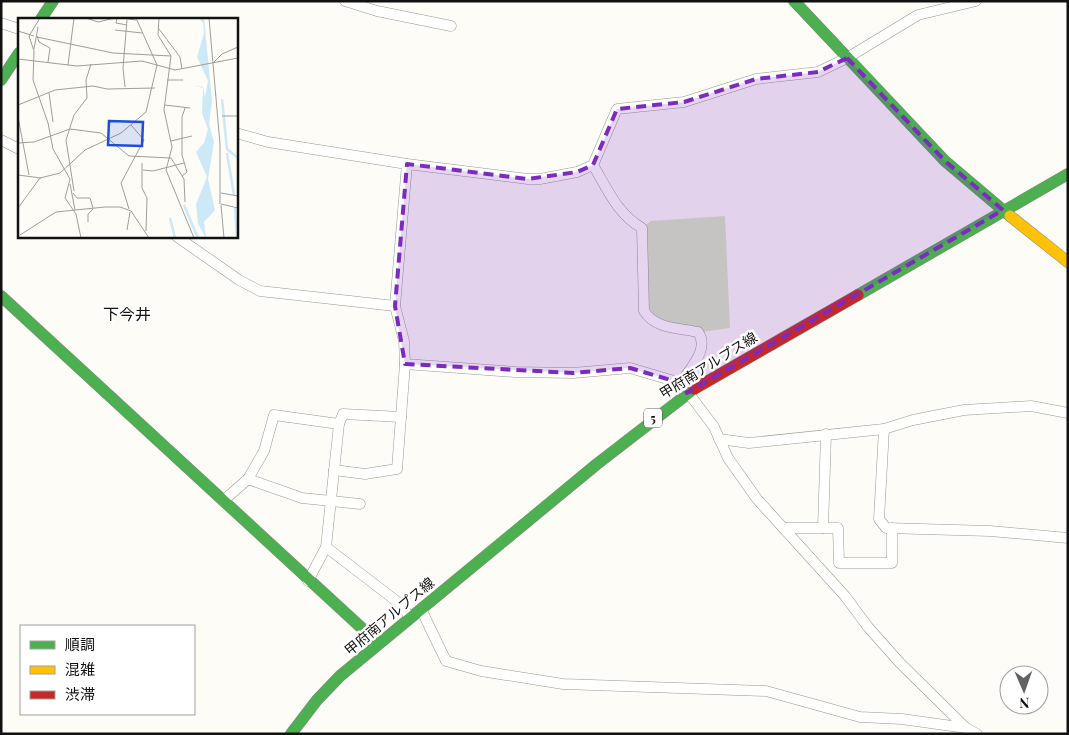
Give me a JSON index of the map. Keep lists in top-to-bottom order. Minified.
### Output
{"streets":{"main road":["甲府南アルプス線","5"]},"districts":["下今井"],"legend":["順調","混雑","渋滞"],"north":"bottom"}
